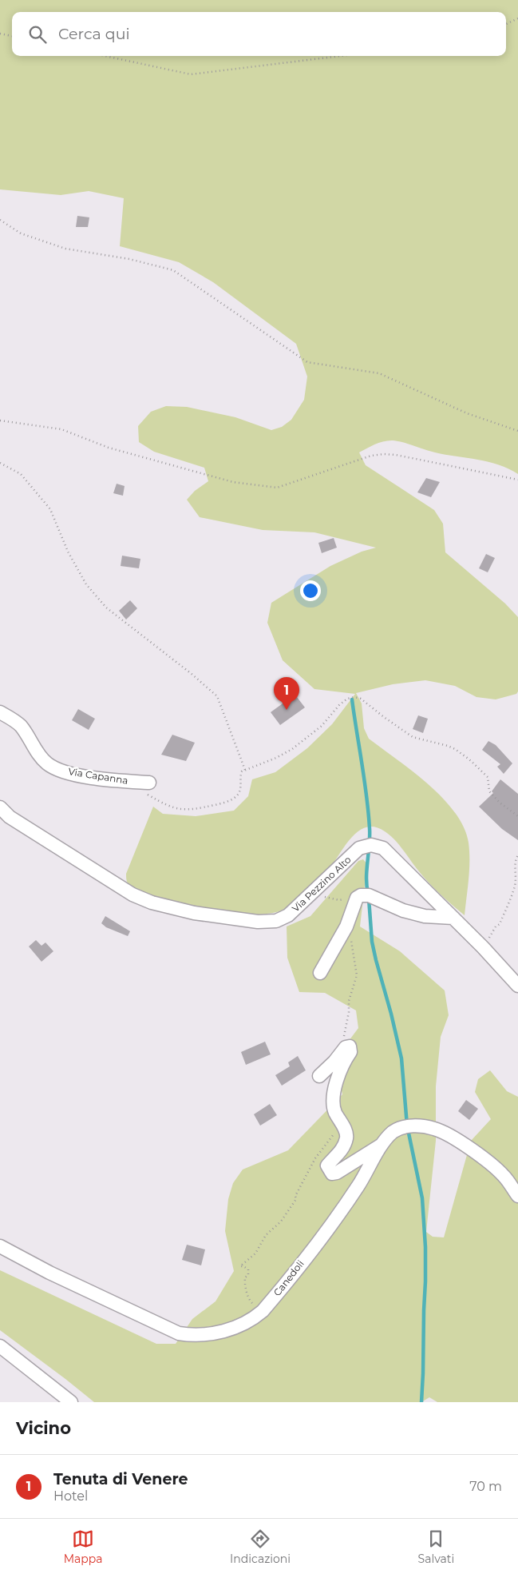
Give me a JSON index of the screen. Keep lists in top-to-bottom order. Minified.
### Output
{"streets":{"street":["Via Capanna","Via Pezzino Alto","Canedoli"]},"page":{"search":"Cerca qui","pins":"1","heading":"Vicino","list":[{"mark":"1","name":"Tenuta di Venere","note":"Hotel","value":"70 m"}],"nav":["Mappa","Indicazioni","Salvati"]}}
